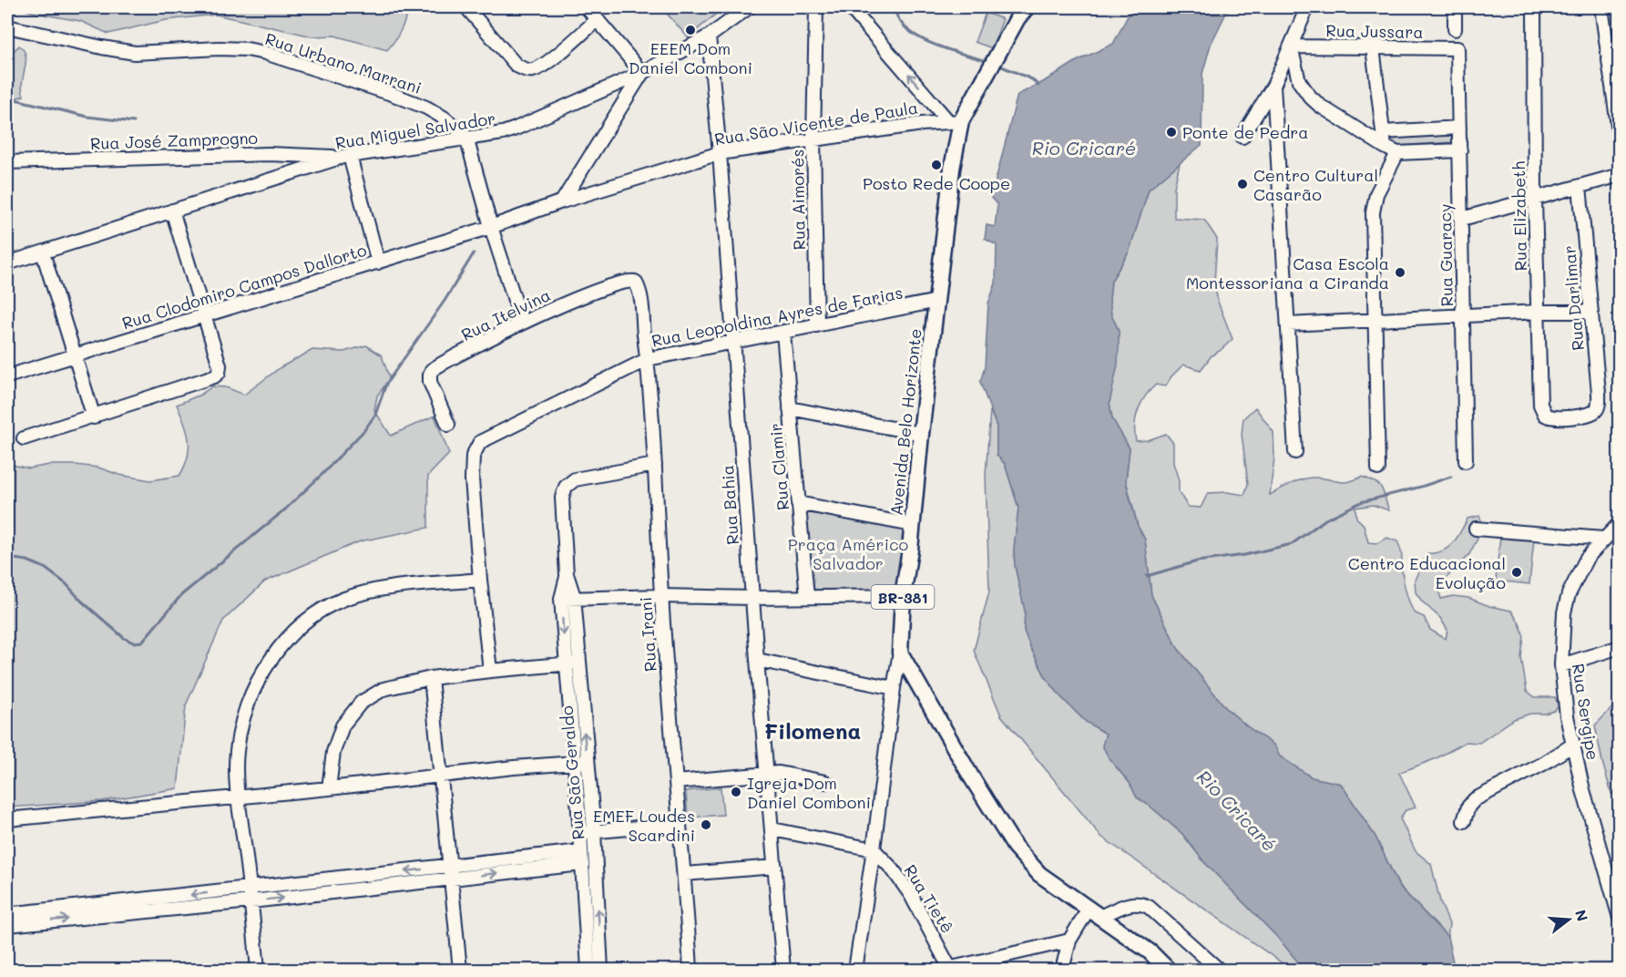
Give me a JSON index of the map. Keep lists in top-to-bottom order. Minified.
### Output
{"streets":{"main road":["Avenida Belo Horizonte","BR-381"],"street":["Rua Jussara","Rua Urbano Marrani","Rua São Vicente de Paula","Rua Miguel Salvador","Rua José Zamprogno","Rua Aimorés","Rua Elizabeth","Rua Guaracy","Rua Clodomiro Campos Dallorto","Rua Darlimar","Rua Itelvina","Rua Leopoldina Ayres de Farias","Rua Clamir","Rua Bahia","Rua Irani","Rua Sergipe","Rua São Geraldo","Rua Tietê"]},"crossings":[["Rua Jussara","Rua Guaracy"],["Rua Urbano Marrani","Rua Miguel Salvador"],["Rua São Vicente de Paula","Rua Aimorés"],["Rua São Vicente de Paula","Rua Clodomiro Campos Dallorto"],["Rua São Vicente de Paula","Avenida Belo Horizonte"],["Rua São Vicente de Paula","Rua Bahia"],["Rua Miguel Salvador","Rua José Zamprogno"],["Rua Miguel Salvador","Rua Bahia"],["Rua Aimorés","Rua Leopoldina Ayres de Farias"],["Rua Elizabeth","Rua Darlimar"],["Rua Itelvina","Rua Irani"],["Rua Leopoldina Ayres de Farias","Avenida Belo Horizonte"],["Rua Leopoldina Ayres de Farias","Rua Clamir"],["Rua Leopoldina Ayres de Farias","Rua Bahia"],["Rua Leopoldina Ayres de Farias","Rua Irani"],["Rua Irani","Rua São Geraldo"]],"districts":["Filomena"],"water":["Rio Cricaré"],"parks":["Praça Américo Salvador"],"places":["EEEM Dom Daniel Comboni","Ponte de Pedra","Posto Rede Coope","Centro Cultural Casarão","Casa Escola Montessoriana a Ciranda","Centro Educacional Evolução","Igreja Dom Daniel Comboni","EMEF Loudes Scardini"],"north":"right"}
